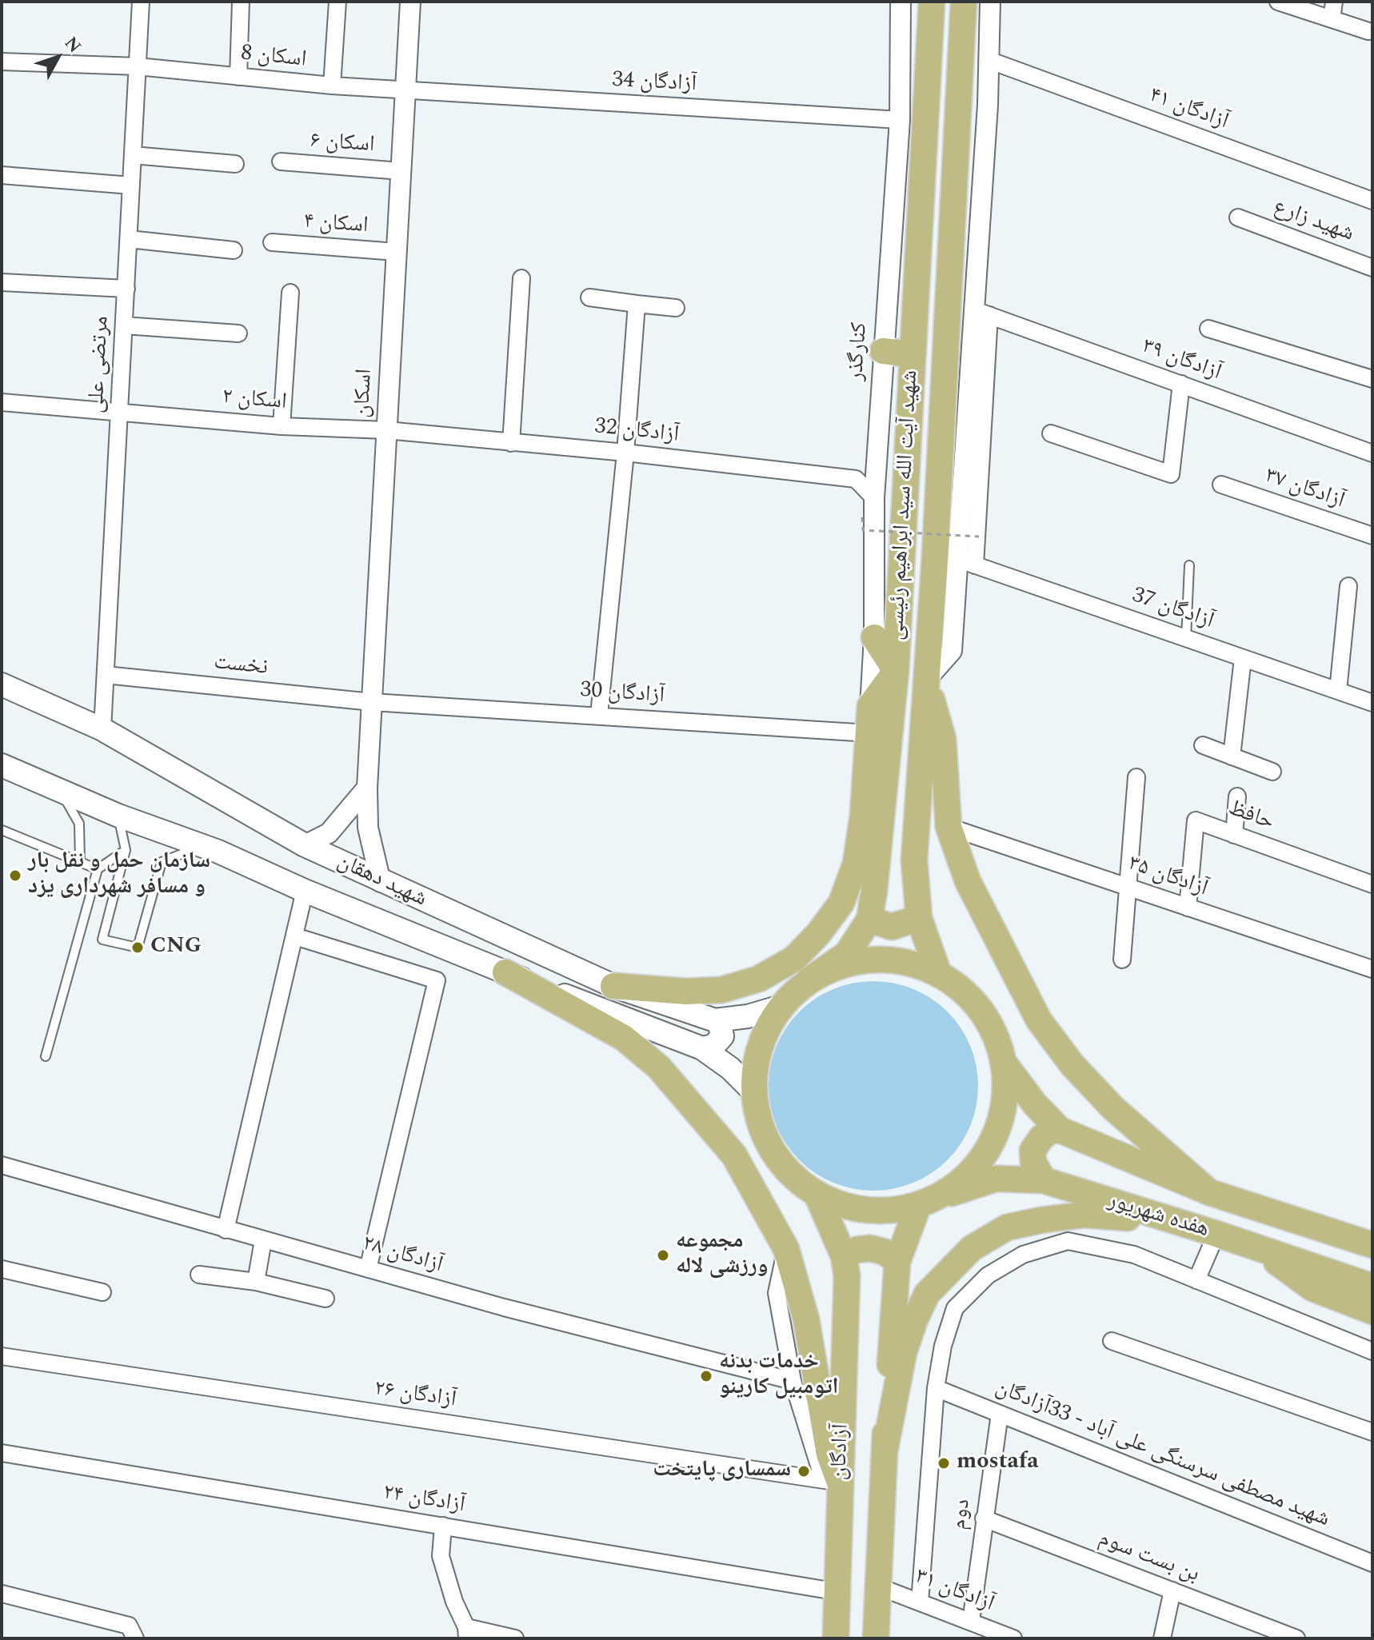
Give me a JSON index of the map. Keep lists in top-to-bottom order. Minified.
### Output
{"streets":{"main road":["شهید آیت الله سید ابراهیم رئیسی","شهید دهقان","هفده شهریور","آزادگان"],"street":["اسکان 8","آزادگان 34","آزادگان ۴۱","اسکان ۶","شهید زارع","اسکان ۴","کنارگذر","آزادگان ۳۹","مرتضی علی","اسکان","اسکان ۲","آزادگان 32","آزادگان ۳۷","آزادگان 37","نخست","آزادگان 30","حافظ","آزادگان ۳۵","۲۸ آزادگان","۲۶ آزادگان","شهید مصطفی سرسنگی علی آباد - 33آزادگان","۲۴ آزادگان","دوم","بن بست سوم","۳۱ آزادگان"]},"crossings":[["اسکان 8","آزادگان 34"],["اسکان 8","مرتضی علی"],["اسکان 8","اسکان"],["آزادگان 34","کنارگذر"],["آزادگان 34","اسکان"],["اسکان ۶","اسکان"],["اسکان ۴","اسکان"],["کنارگذر","آزادگان 32"],["مرتضی علی","اسکان ۲"],["مرتضی علی","نخست"],["مرتضی علی","شهید دهقان"],["اسکان","اسکان ۲"],["اسکان","آزادگان 32"],["اسکان","نخست"],["اسکان","آزادگان 30"],["اسکان","شهید دهقان"],["اسکان ۲","آزادگان 32"],["نخست","آزادگان 30"],["حافظ","آزادگان ۳۵"],["هفده شهریور","آزادگان"],["۲۶ آزادگان","آزادگان"],["آزادگان","۲۴ آزادگان"],["آزادگان","۳۱ آزادگان"],["شهید مصطفی سرسنگی علی آباد - 33آزادگان","دوم"],["دوم","بن بست سوم"],["دوم","۳۱ آزادگان"]],"places":["سازمان حمل و نقل بار و مسافر شهرداری یزد","CNG","مجموعه ورزشی لاله","خدمات بدنه اتومبیل کارینو","mostafa","سمساری پایتخت"],"north":"top right"}
